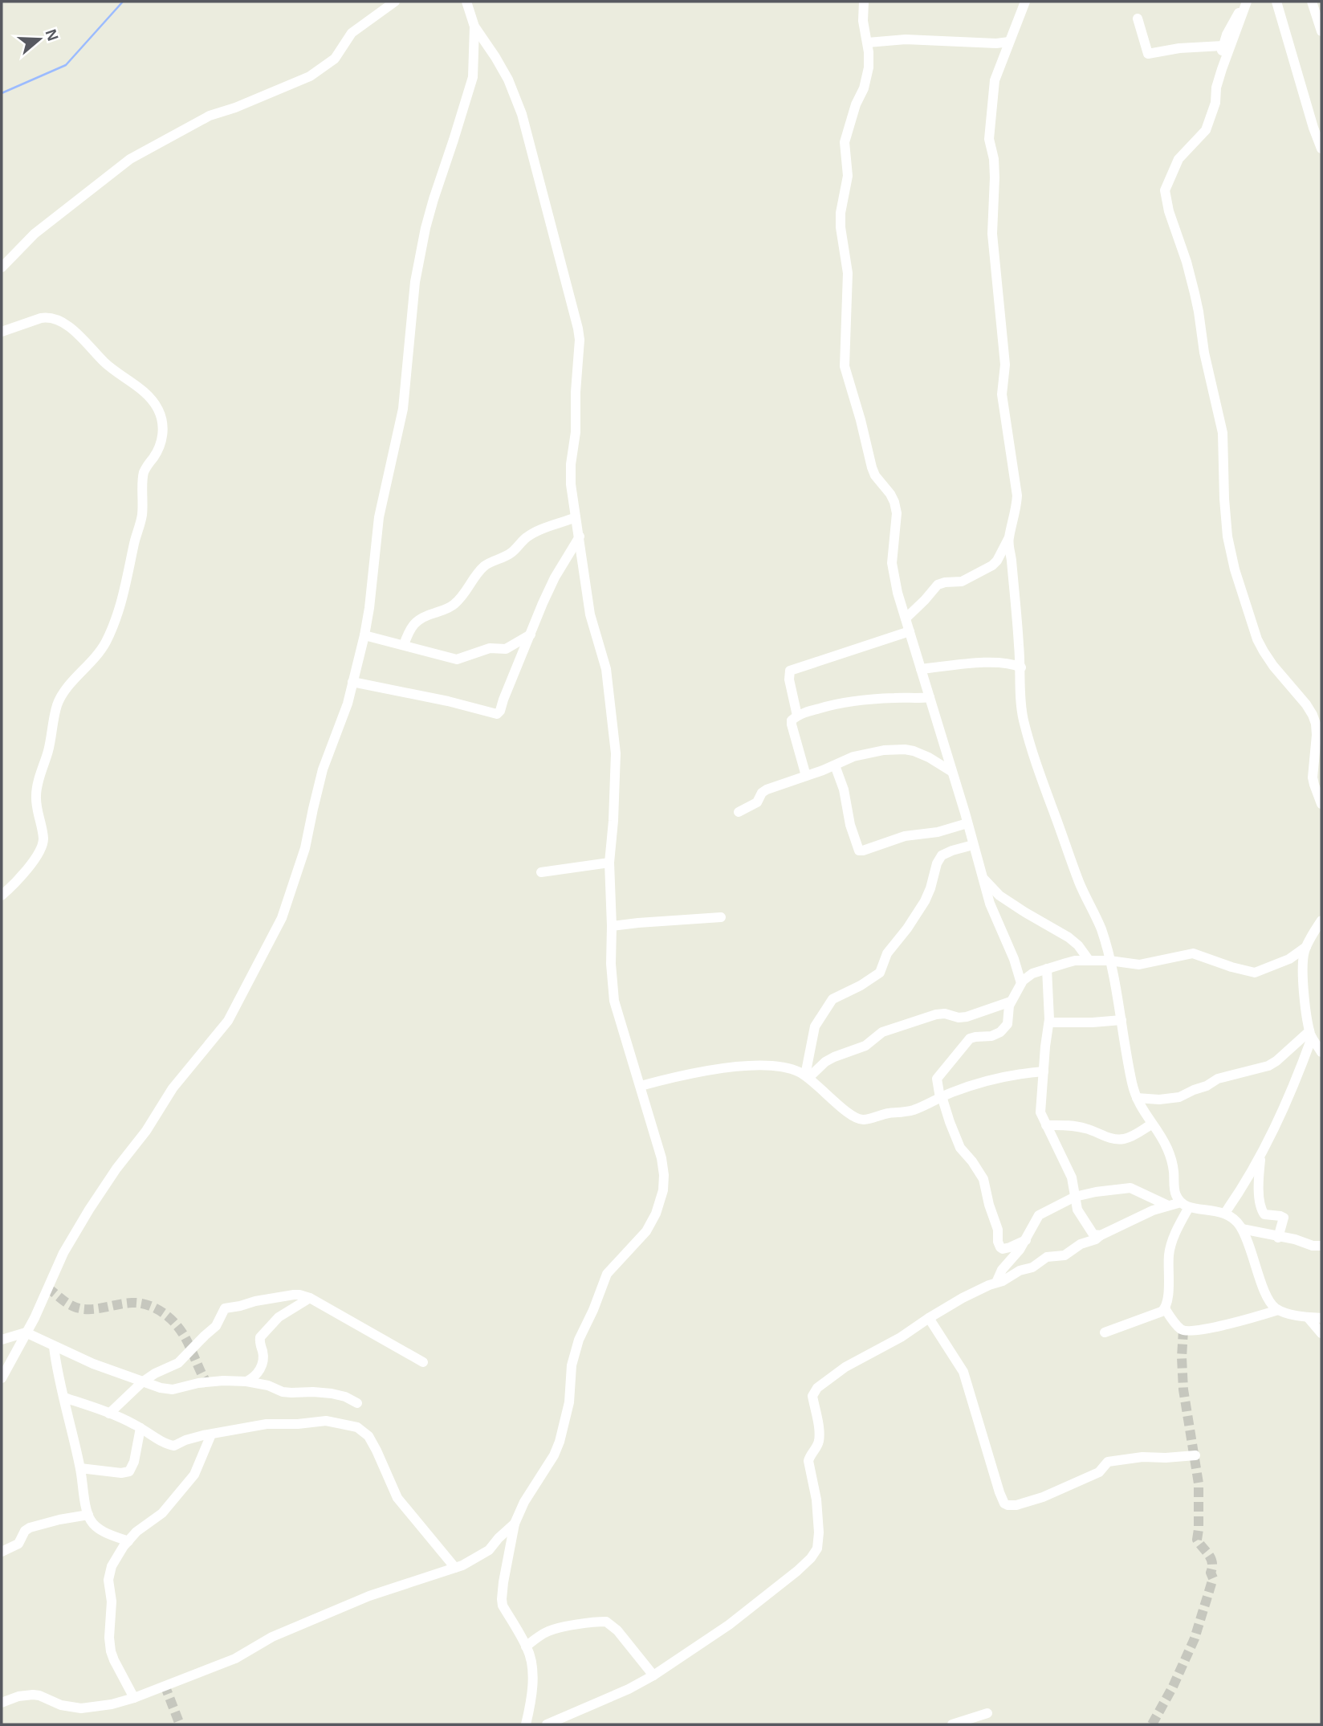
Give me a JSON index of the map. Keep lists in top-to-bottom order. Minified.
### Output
{"north":"right"}
